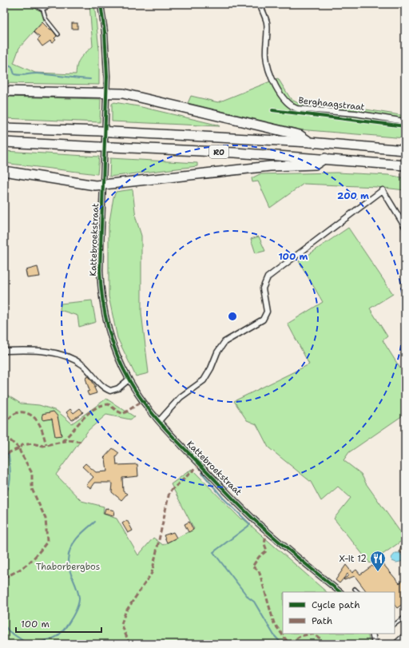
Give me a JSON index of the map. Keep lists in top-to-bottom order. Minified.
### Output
{"streets":{"highway":["R0"],"street":["Berghaagstraat","Kattebroekstraat"]},"parks":["Thaborbergbos"],"places":{"restaurant":["X-it 12"]},"legend":["Cycle path","Path"],"scale_bar":"100 m","rings":["200 m","100 m"]}
